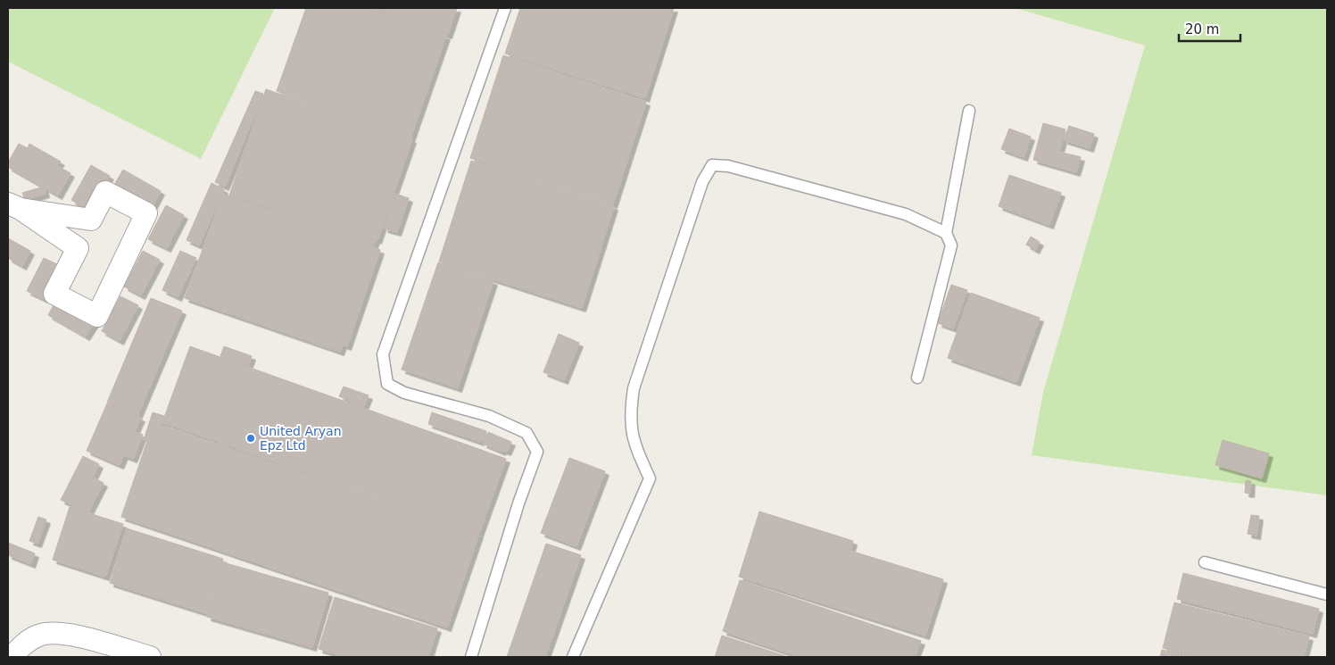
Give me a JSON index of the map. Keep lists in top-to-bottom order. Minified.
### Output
{"places":["United Aryan Epz Ltd"],"scale_bar":"20 m"}
